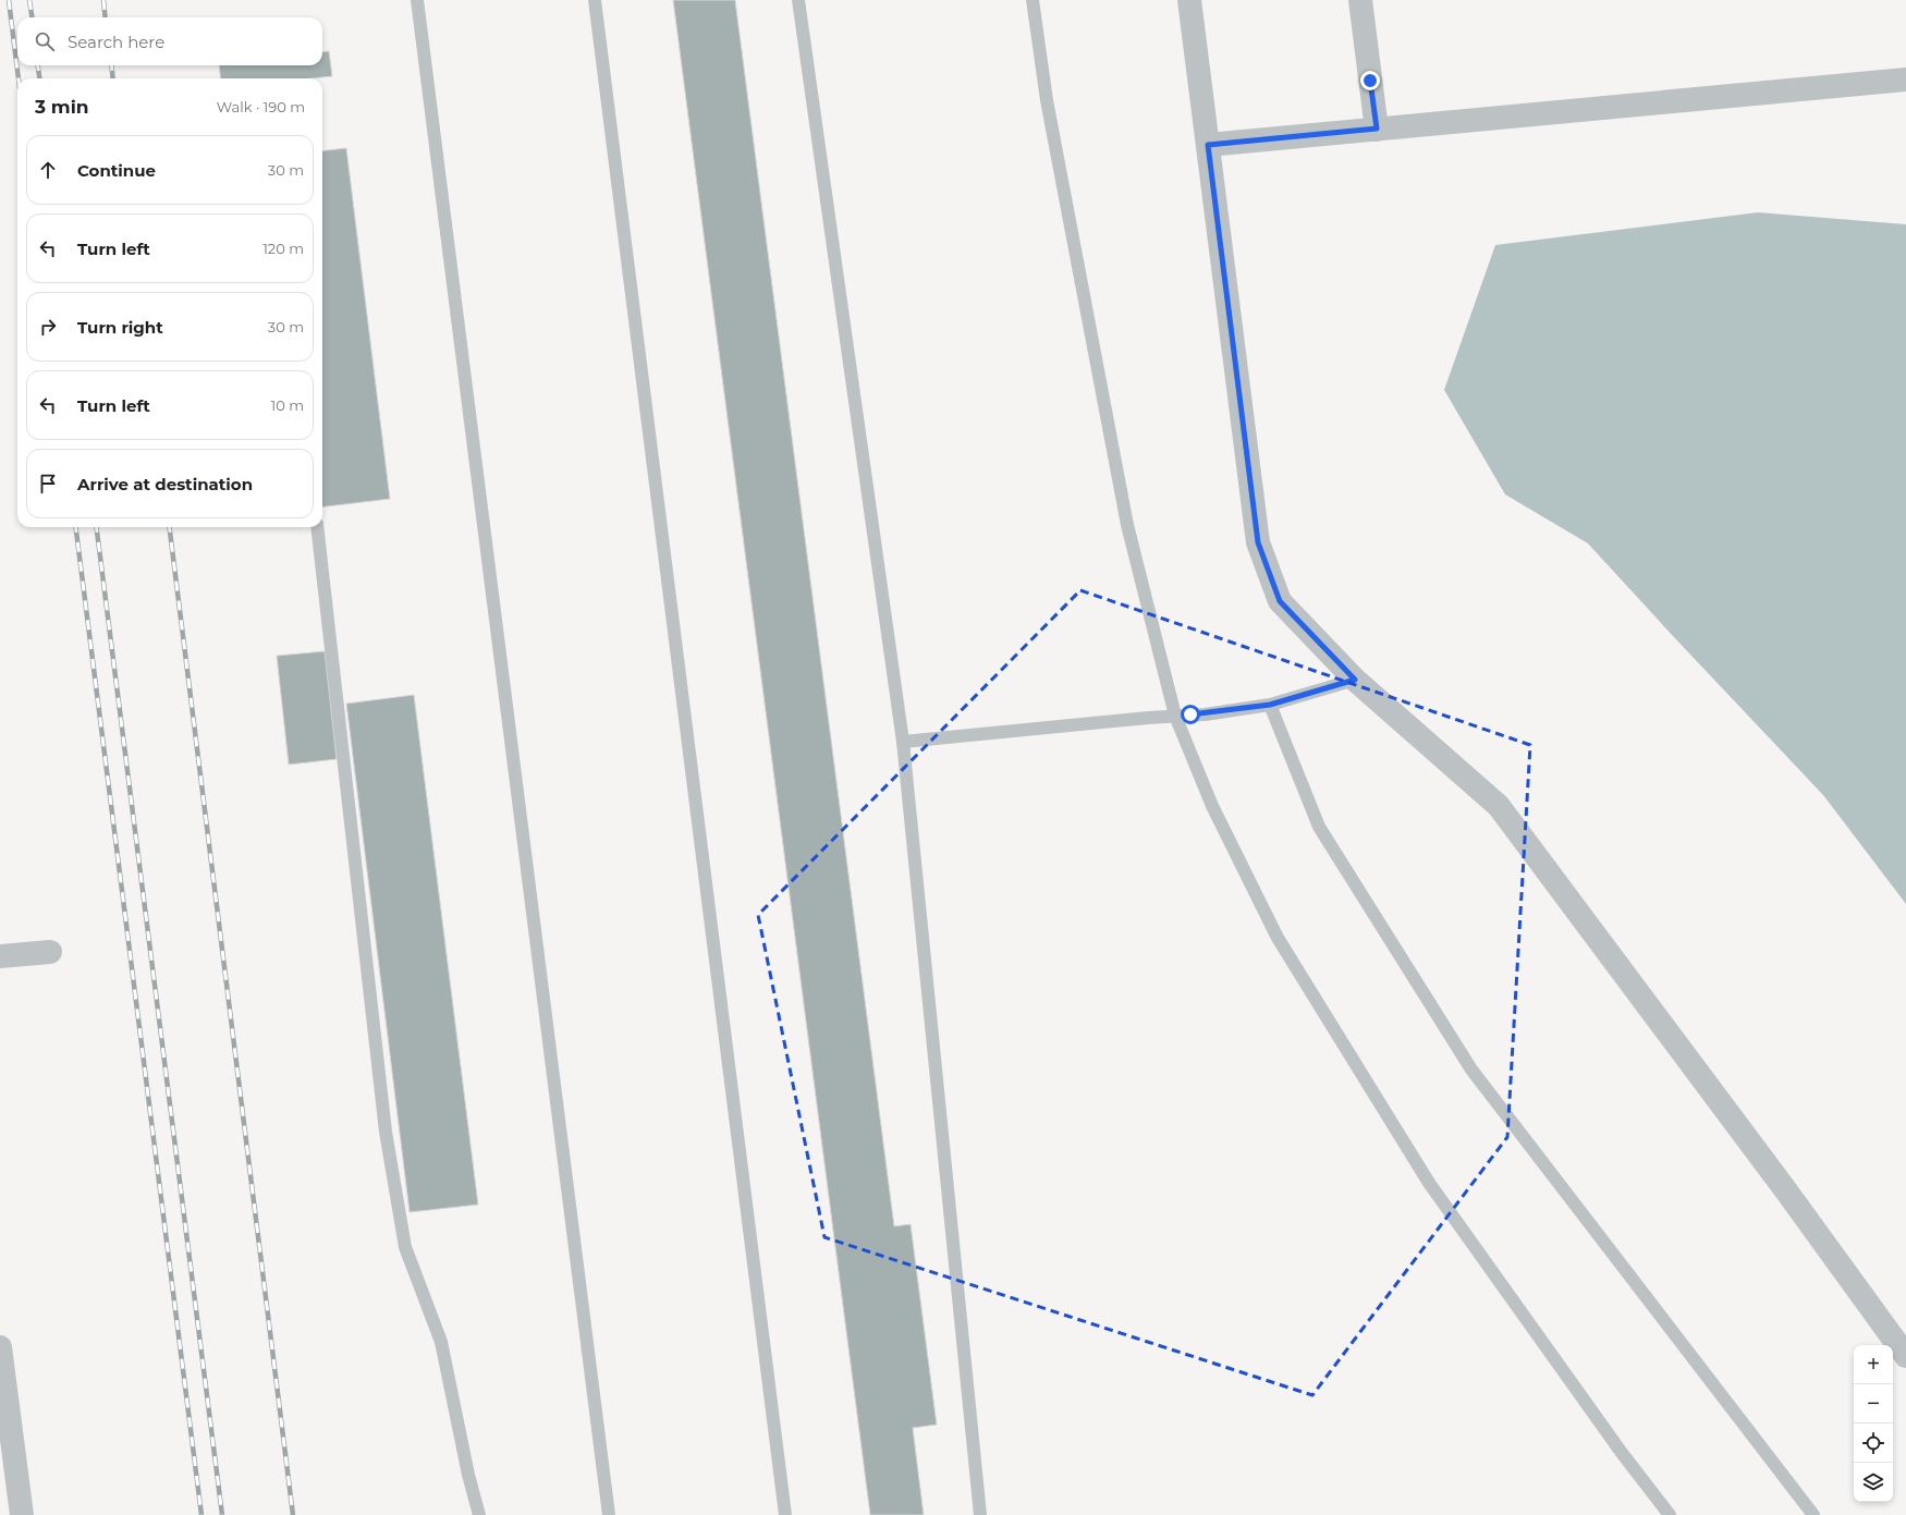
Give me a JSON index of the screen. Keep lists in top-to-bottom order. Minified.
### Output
{"page":{"search":"Search here","heading":["3 min","Walk · 190 m"],"list":[["Continue","30 m"],["Turn left","120 m"],["Turn right","30 m"],["Turn left","10 m"],"Arrive at destination"],"map_buttons":["+","−"]}}
